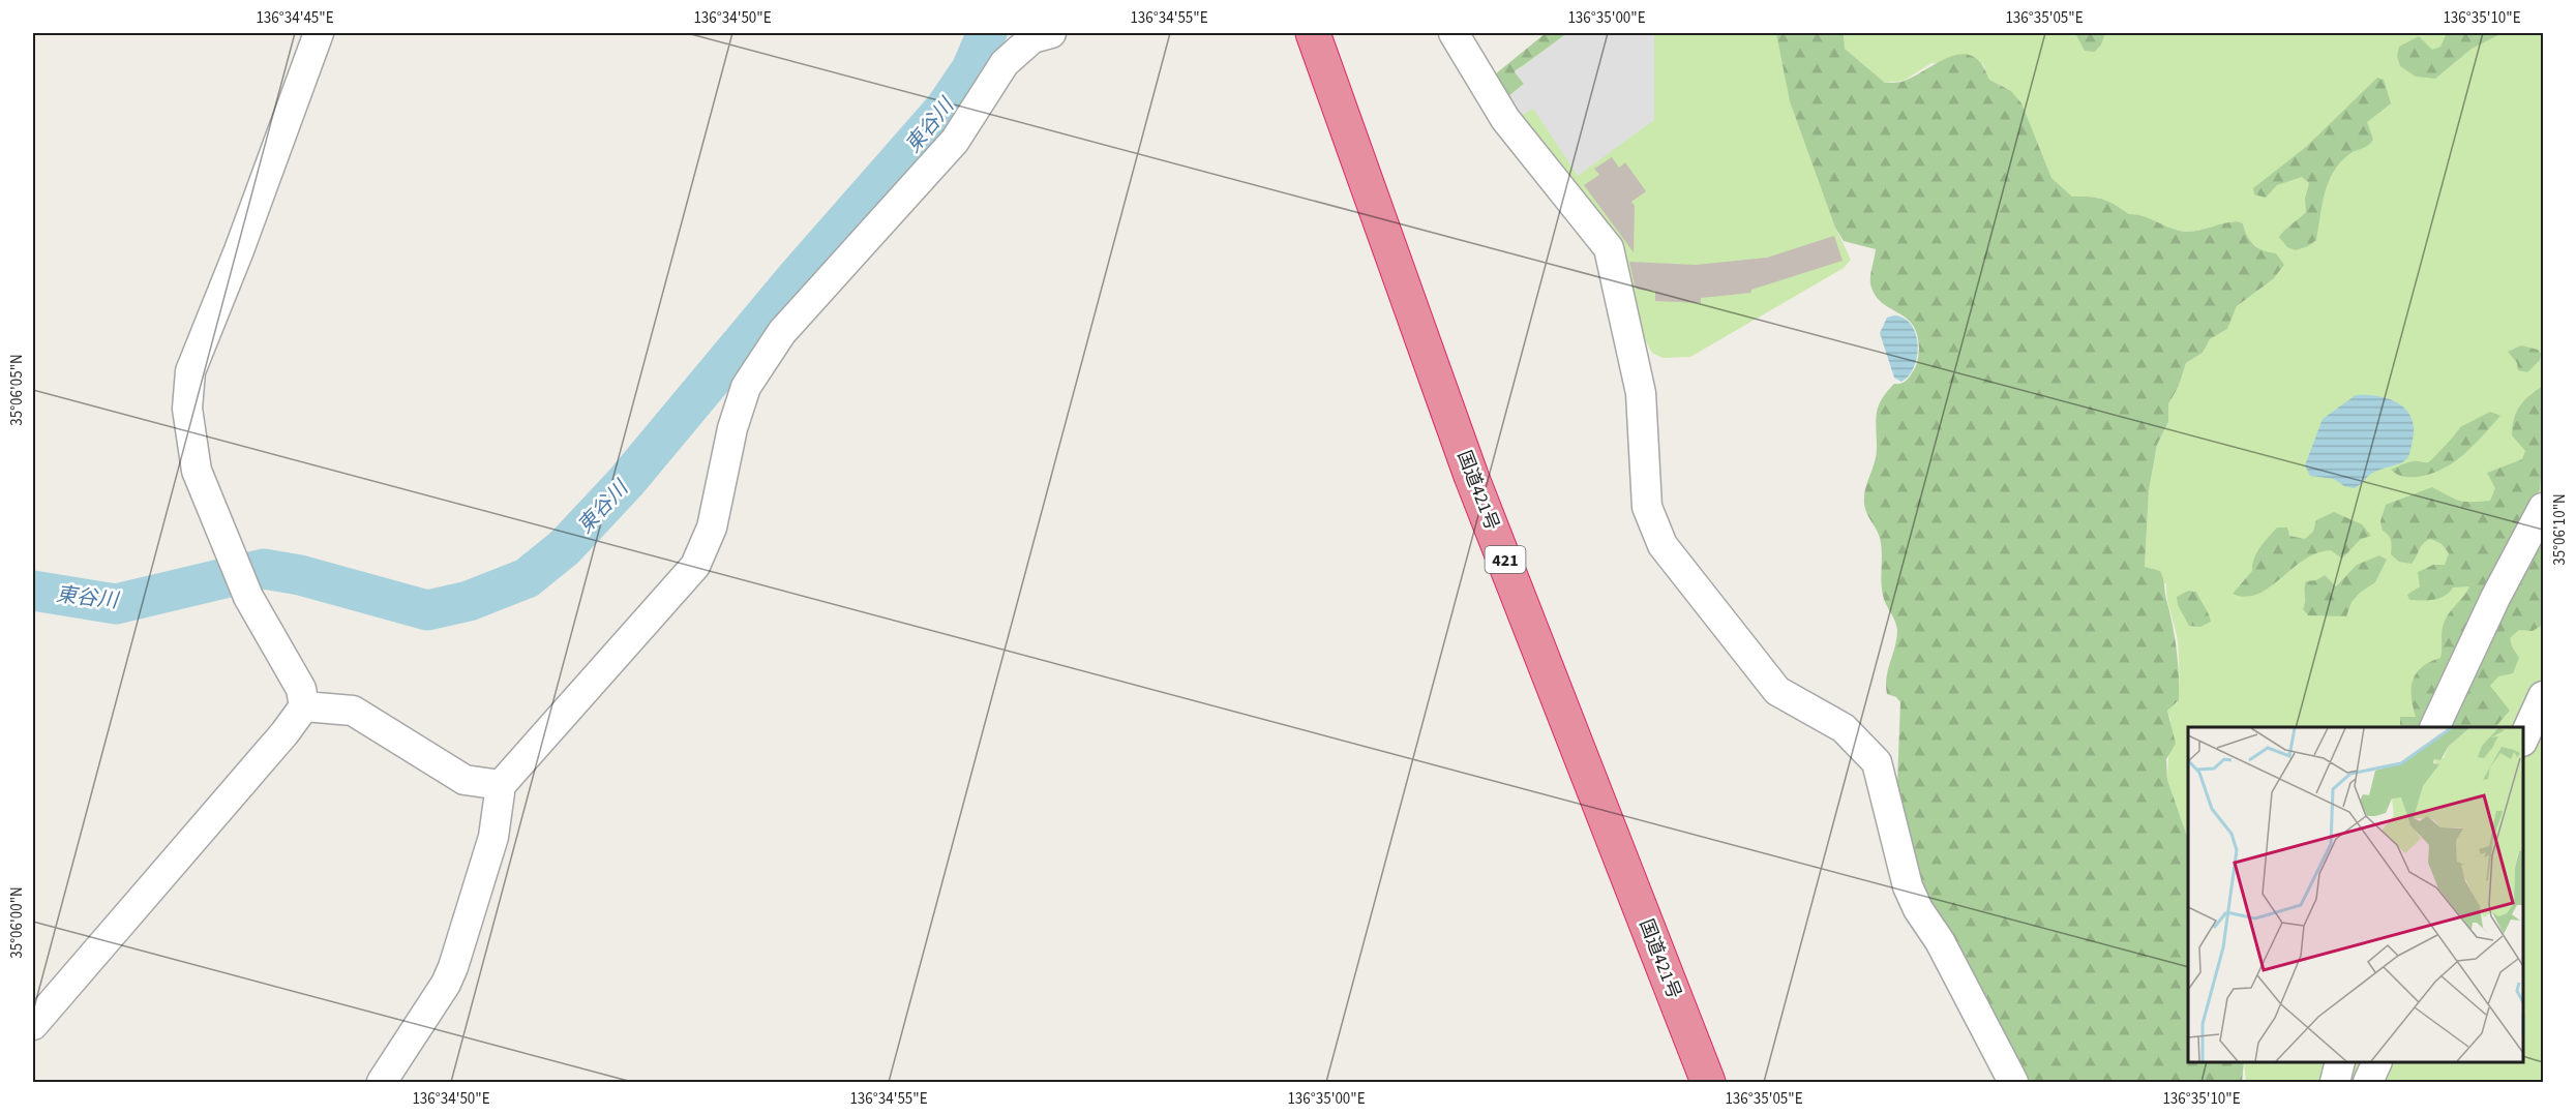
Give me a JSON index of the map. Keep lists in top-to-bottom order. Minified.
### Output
{"streets":{"highway":["国道421号","421"]},"water":["東谷川"],"coordinates":["136°34'45\"E","136°34'50\"E","136°34'55\"E","136°35'00\"E","136°35'05\"E","136°35'10\"E","35°06'05\"N","35°06'10\"N","35°06'00\"N"]}
